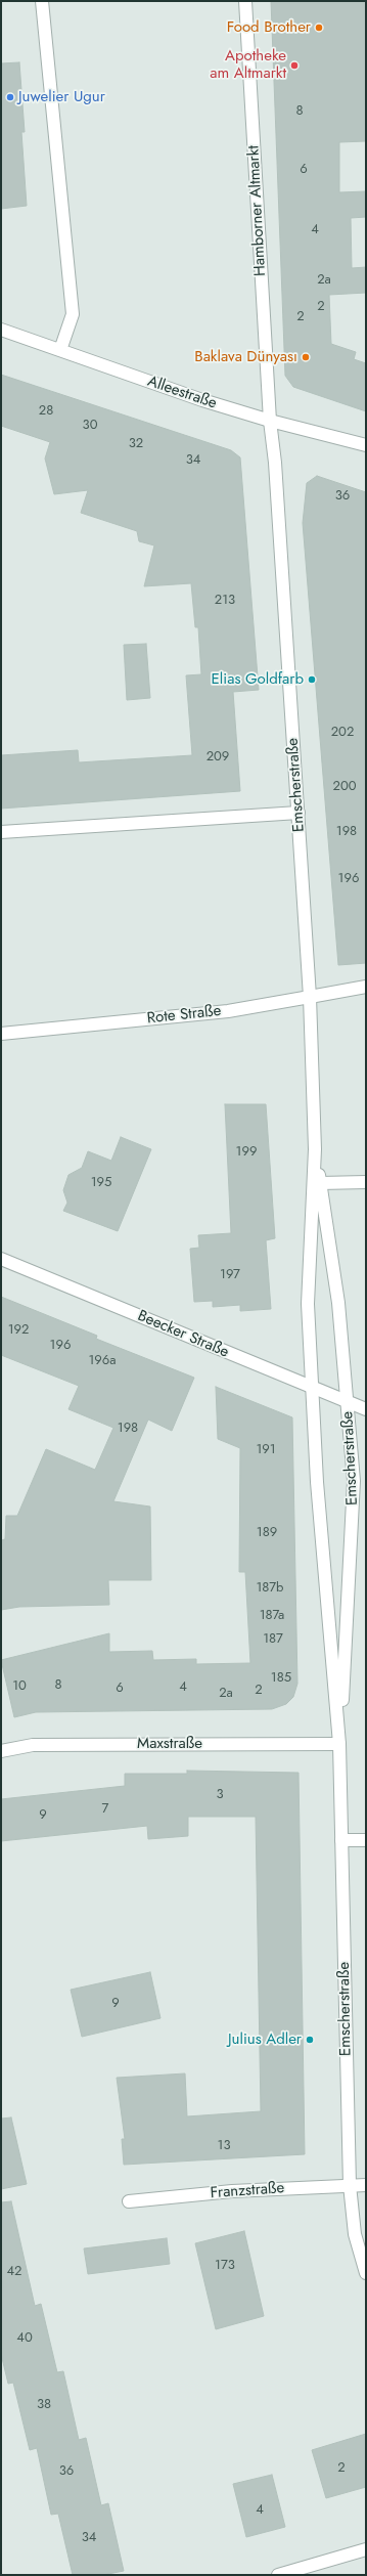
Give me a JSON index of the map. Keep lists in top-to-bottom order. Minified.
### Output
{"streets":{"street":["Hamborner Altmarkt","Alleestraße","Emscherstraße","Rote Straße","Beecker Straße","Maxstraße","Franzstraße"]},"crossings":[["Hamborner Altmarkt","Alleestraße"],["Hamborner Altmarkt","Emscherstraße"],["Alleestraße","Emscherstraße"],["Emscherstraße","Rote Straße"],["Emscherstraße","Beecker Straße"],["Emscherstraße","Maxstraße"],["Emscherstraße","Franzstraße"]],"places":["Food Brother","Apotheke am Altmarkt","Juwelier Ugur","Baklava Dünyası","Elias Goldfarb","Julius Adler"],"house_numbers":["8","6","4","2a","2","2","28","30","32","34","36","213","202","209","200","198","196","199","195","197","192","196","196a","198","191","189","187b","187a","187","185","8","10","4","6","2","2a","3","7","9","9","13","173","42","40","38","2","36","4","34"]}
